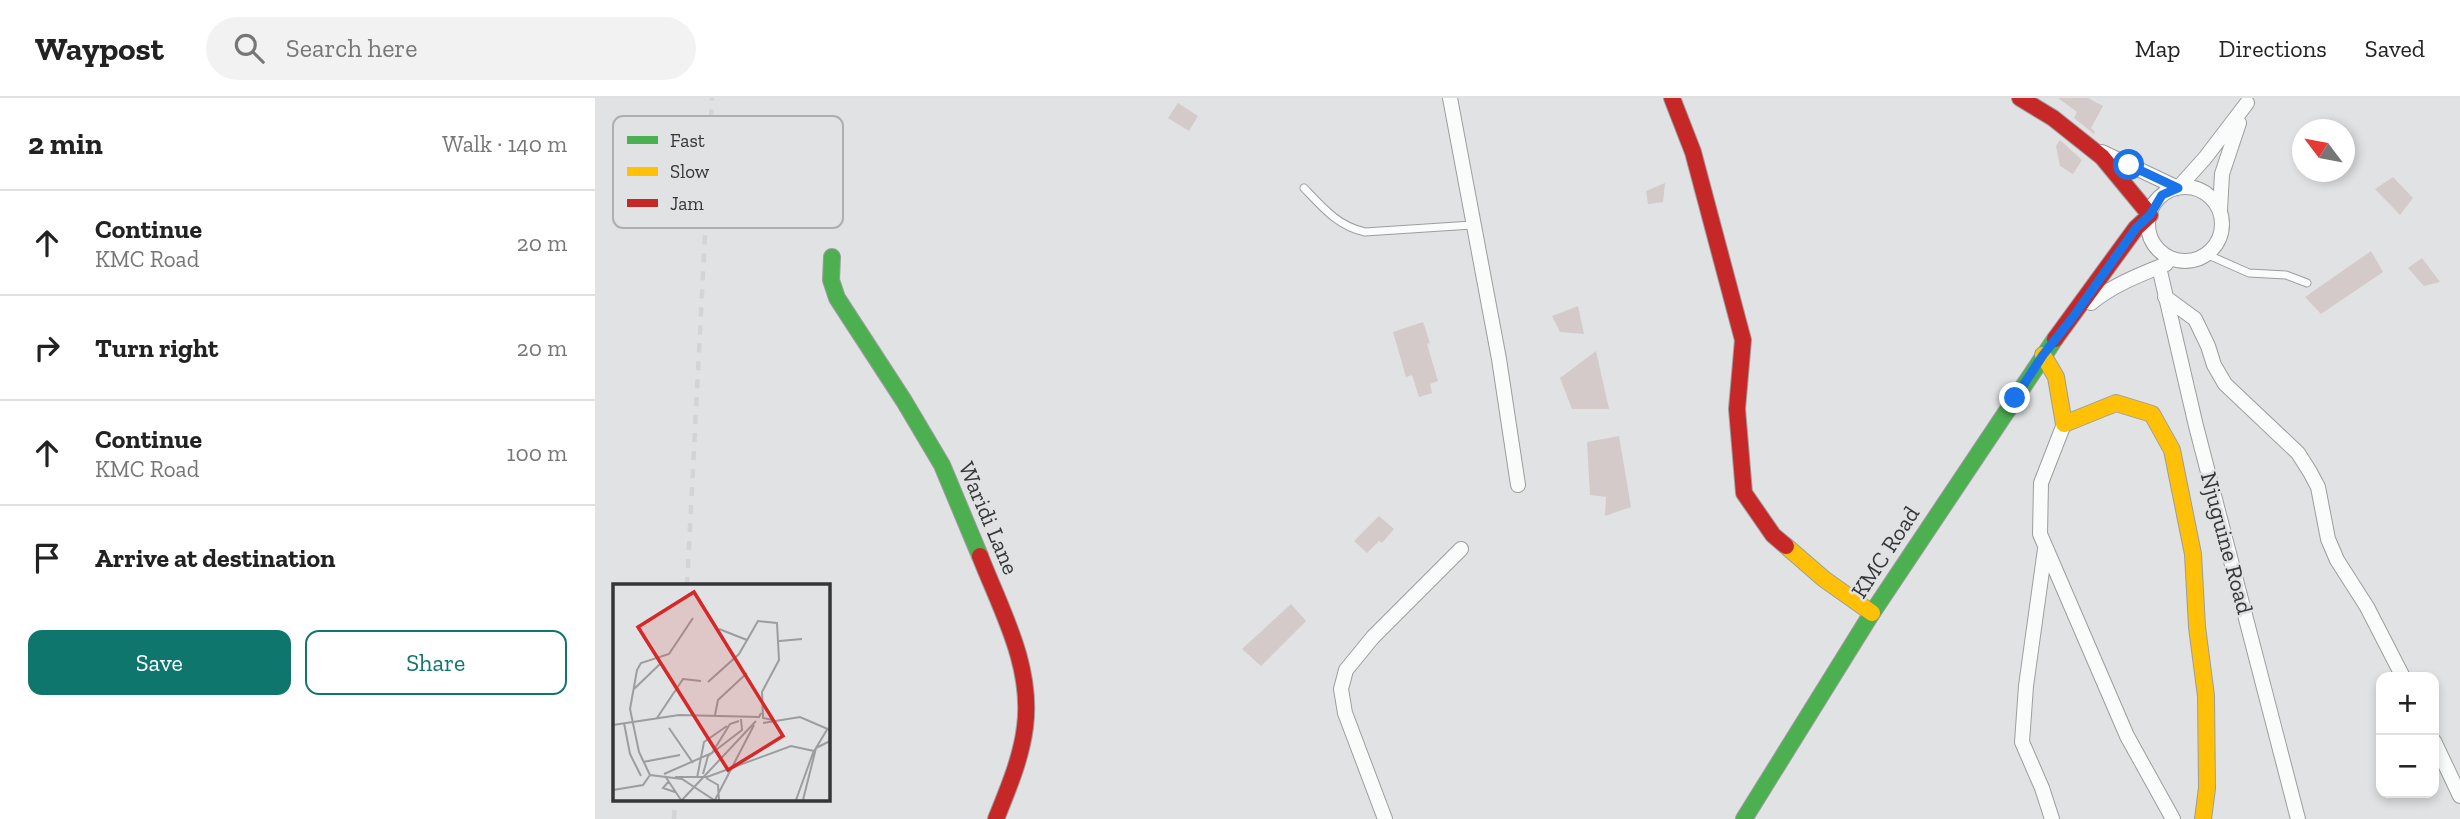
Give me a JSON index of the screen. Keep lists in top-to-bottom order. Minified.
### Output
{"streets":{"street":["Waridi Lane","Njuguine Road","KMC Road"]},"crossings":[["Njuguine Road","KMC Road"]],"legend":["Fast","Slow","Jam"],"north":"top left","page":{"header":"Waypost","search":"Search here","nav":["Map","Directions","Saved"],"heading":["2 min","Walk · 140 m"],"list":[["Continue","KMC Road","20 m"],["Turn right","20 m"],["Continue","KMC Road","100 m"],"Arrive at destination"],"buttons":["Save","Share"],"map_buttons":["+","−"]}}
